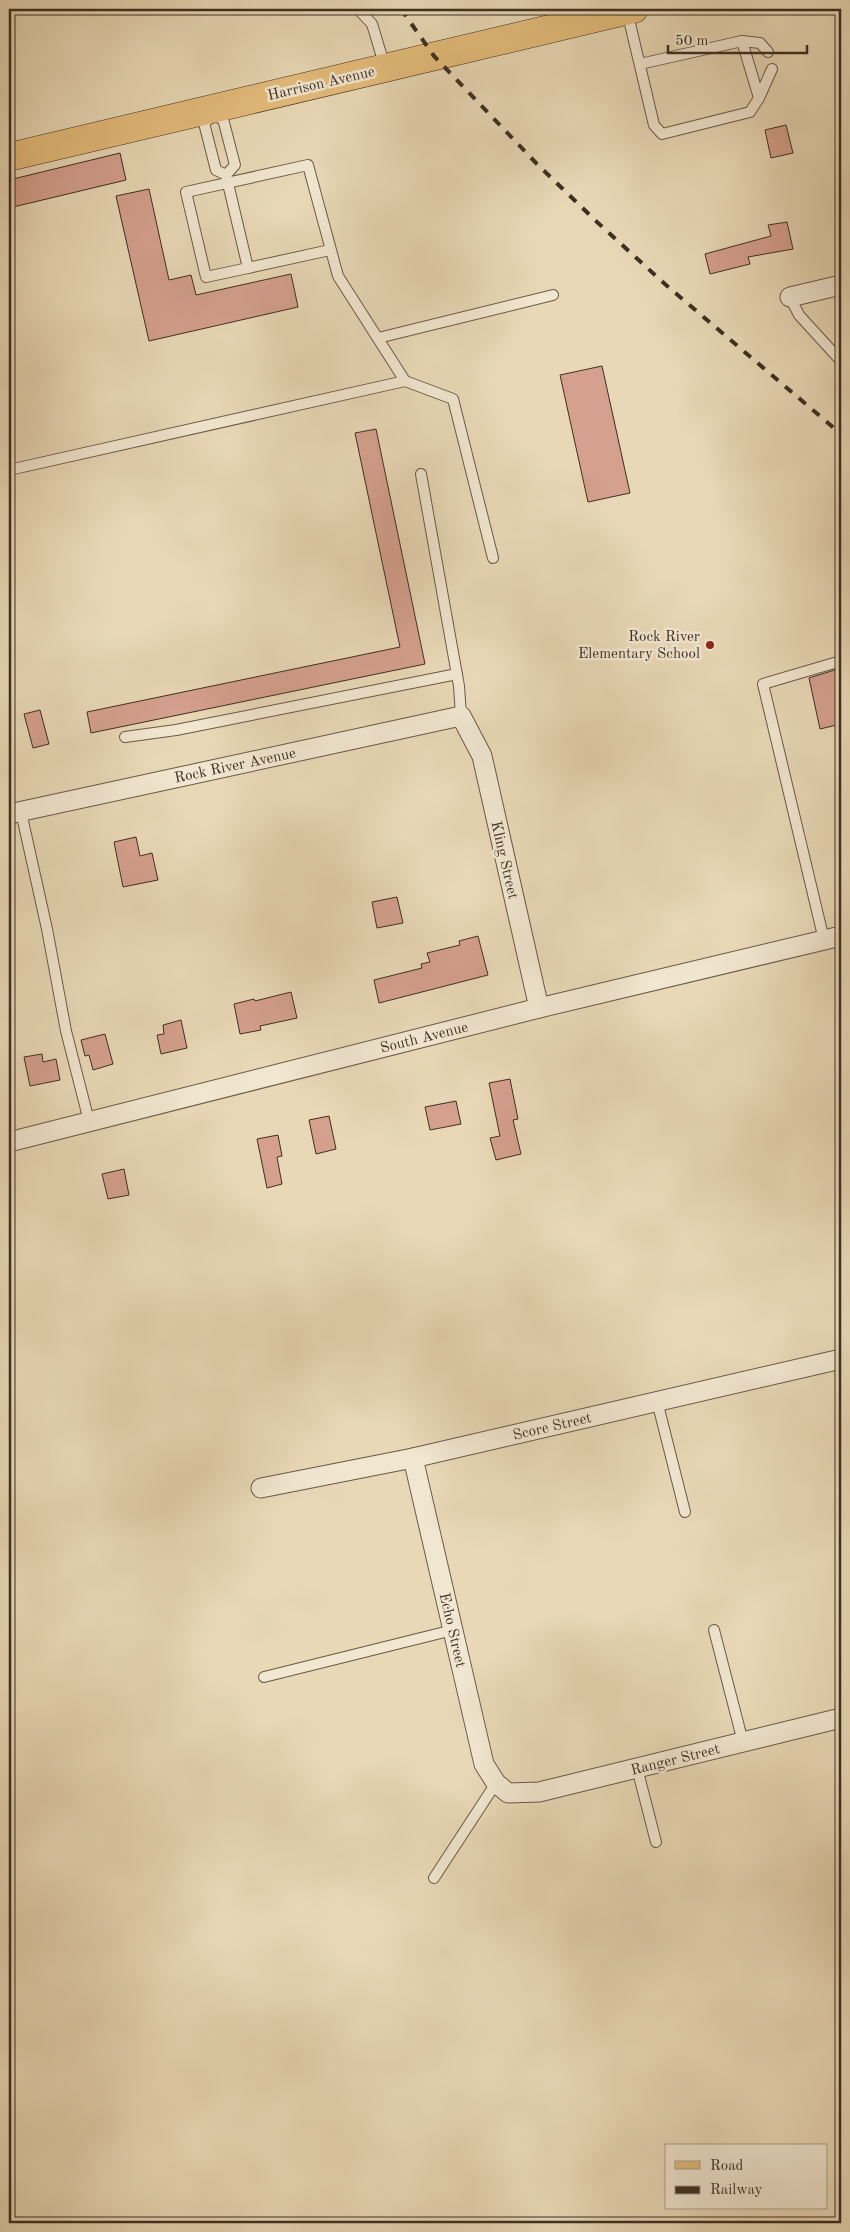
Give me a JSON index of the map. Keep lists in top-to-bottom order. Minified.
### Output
{"streets":{"main road":["Harrison Avenue"],"street":["Rock River Avenue","Kling Street","South Avenue","Score Street","Echo Street","Ranger Street"]},"crossings":[["Rock River Avenue","Kling Street"],["Kling Street","South Avenue"],["Score Street","Echo Street"],["Echo Street","Ranger Street"]],"places":["Rock River Elementary School"],"legend":["Road","Railway"],"scale_bar":"50 m"}
